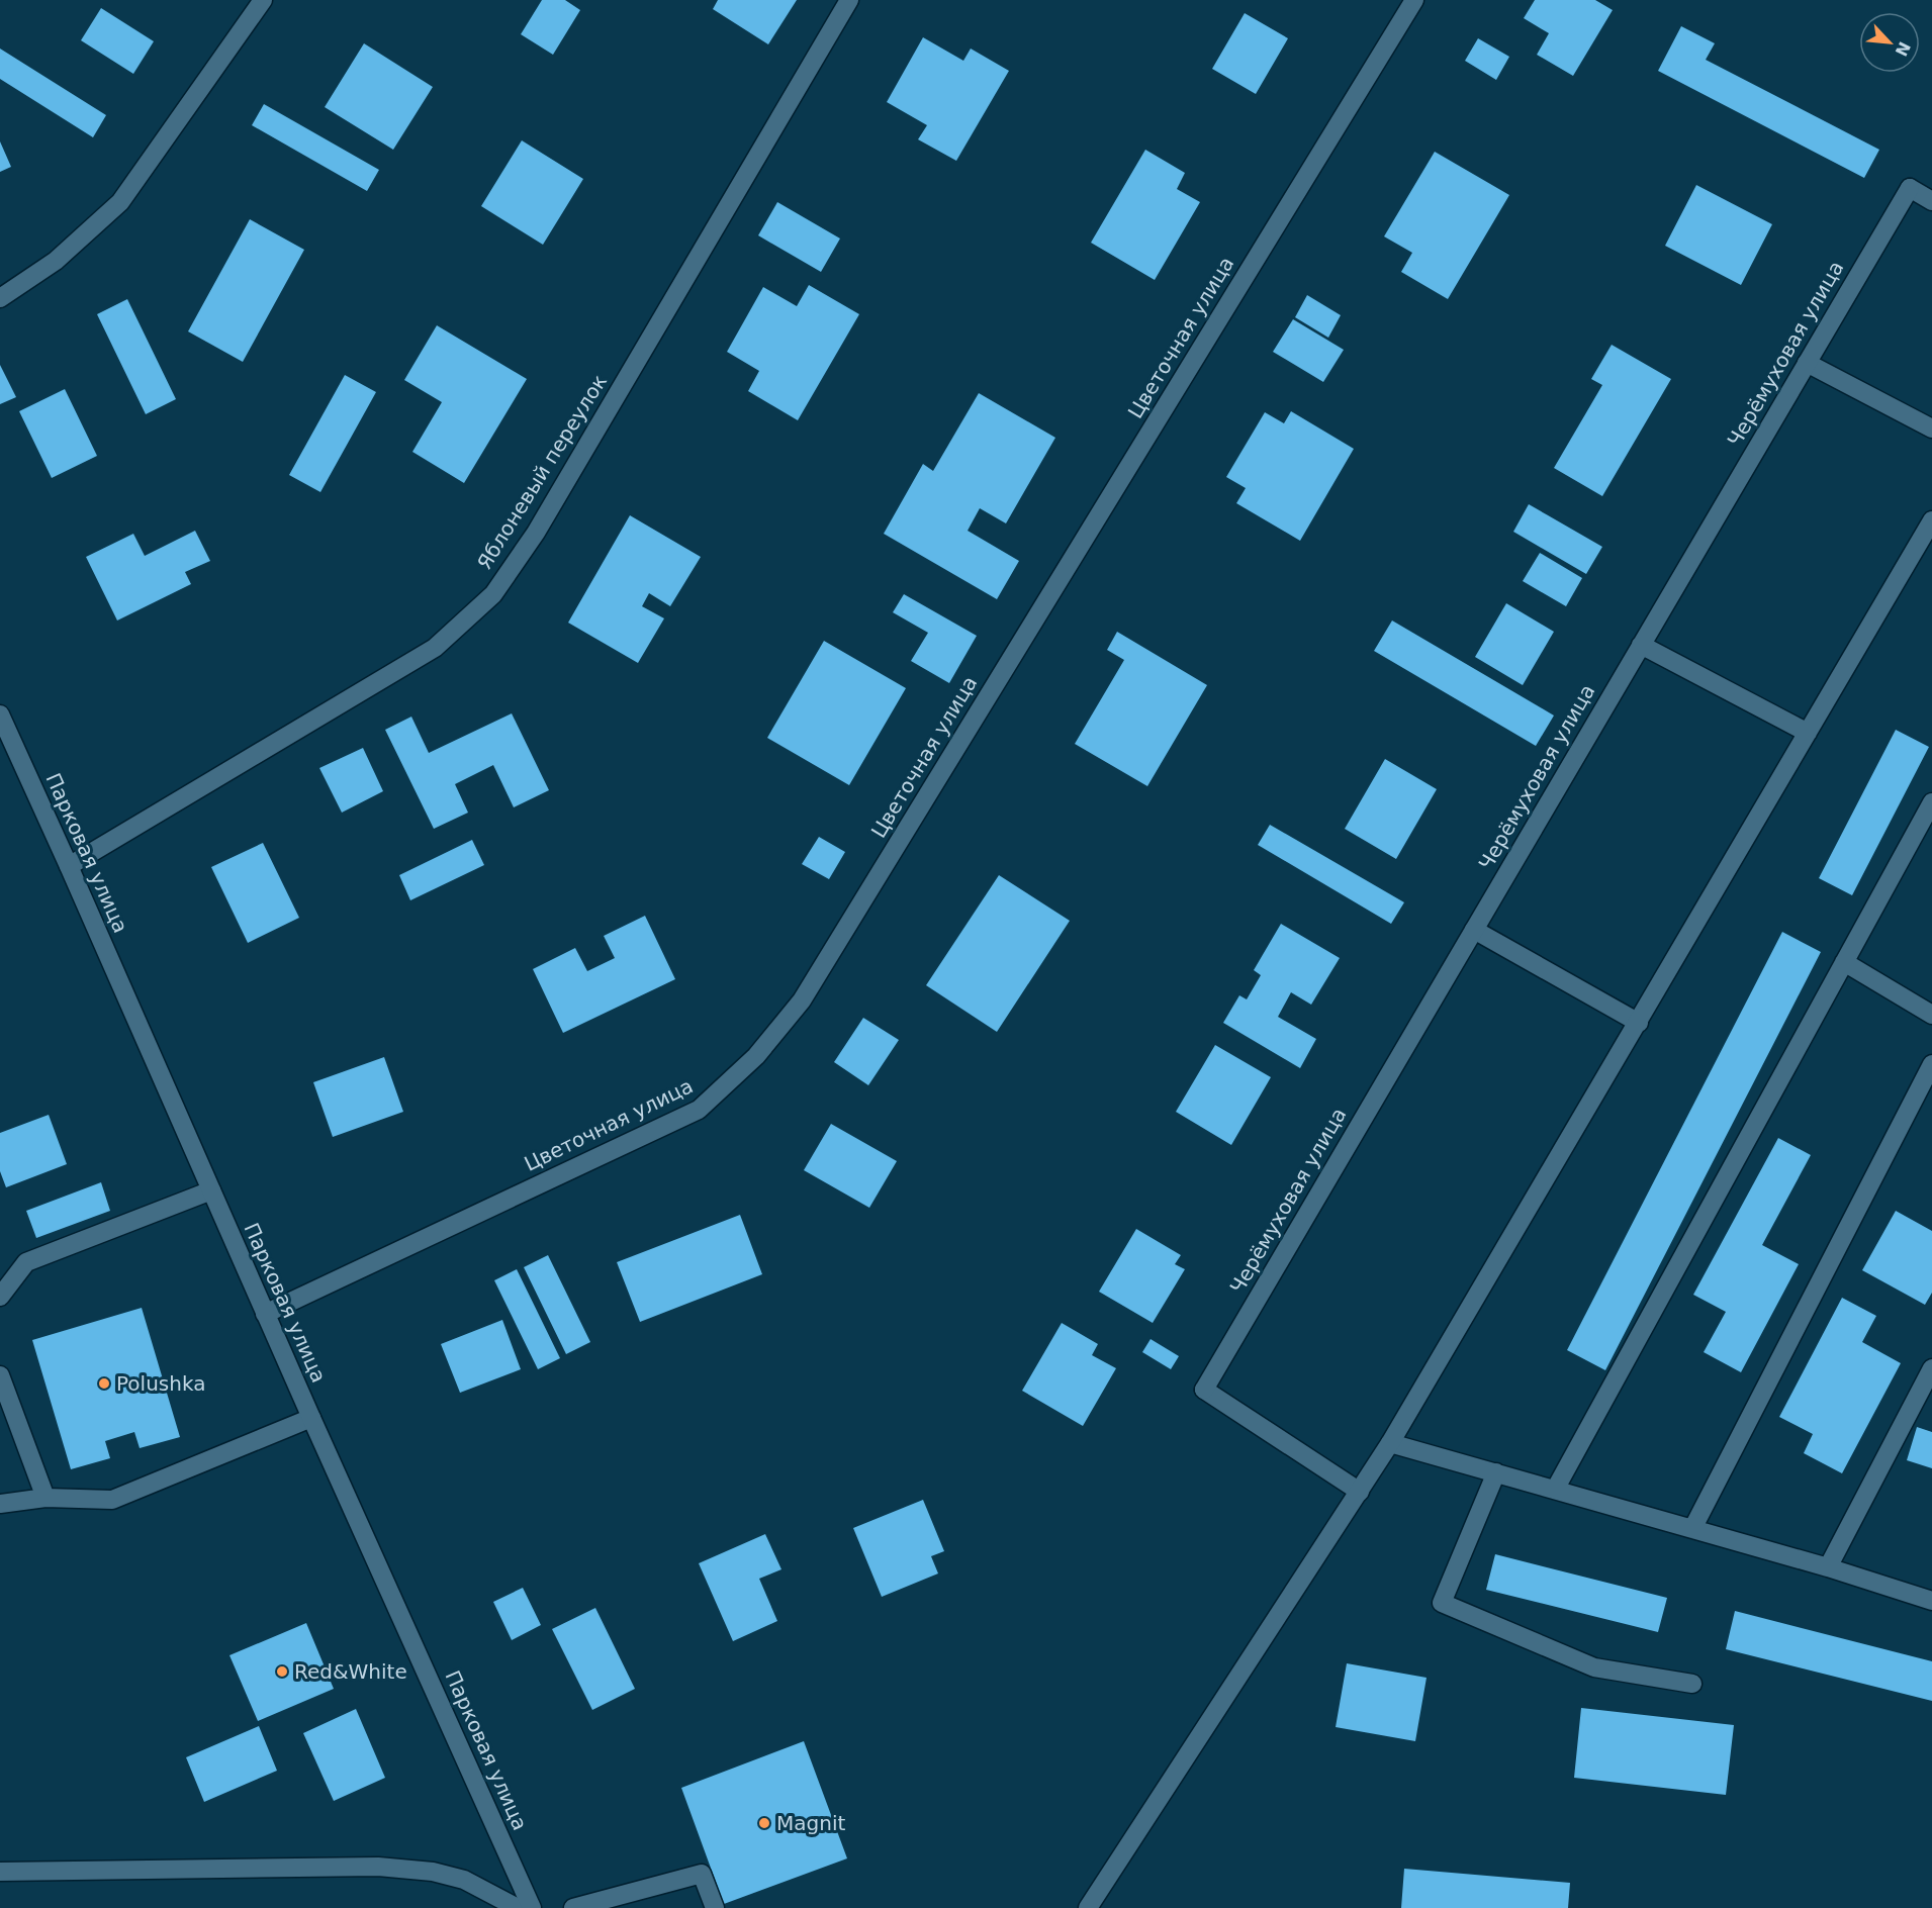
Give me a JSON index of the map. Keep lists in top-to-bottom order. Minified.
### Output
{"streets":{"street":["Цветочная улица","Черёмуховая улица","Яблоневый переулок","Парковая улица"]},"crossings":[["Цветочная улица","Парковая улица"],["Яблоневый переулок","Парковая улица"]],"places":["Polushka","Red&White","Magnit"],"north":"bottom right"}
